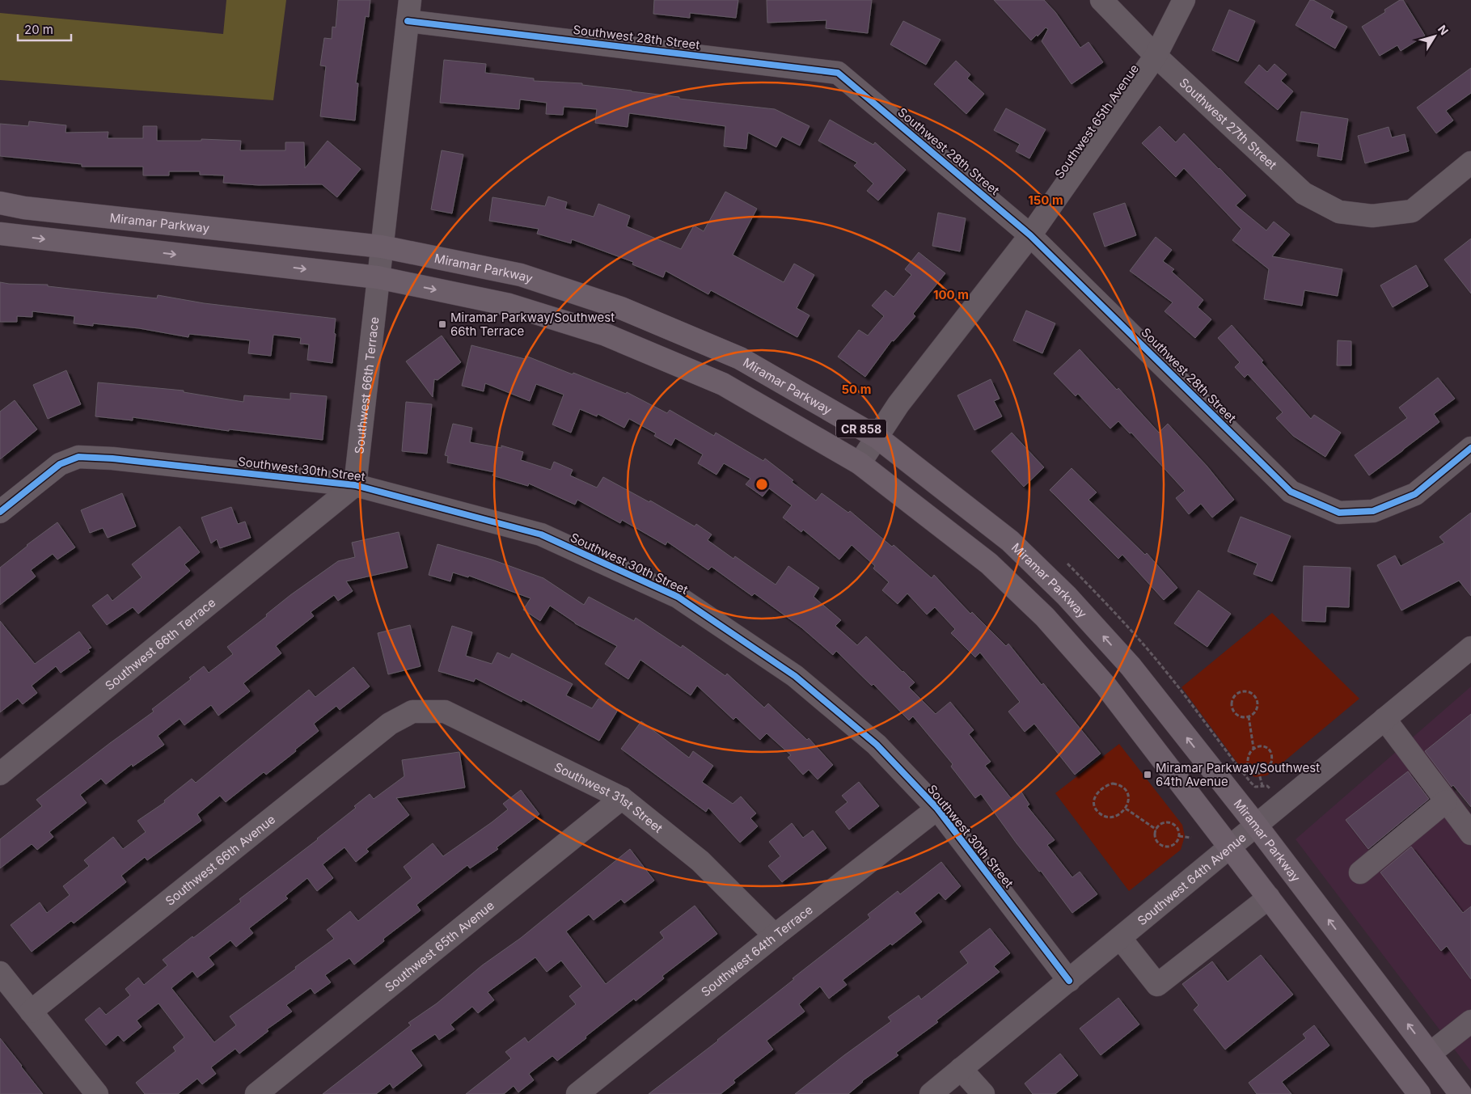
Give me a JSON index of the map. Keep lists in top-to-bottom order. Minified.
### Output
{"streets":{"main road":["Miramar Parkway","CR 858"],"street":["Southwest 28th Street","Southwest 65th Avenue","Southwest 27th Street","Southwest 66th Terrace","Southwest 30th Street","Southwest 31st Street","Southwest 66th Avenue","Southwest 64th Avenue","Southwest 64th Terrace"]},"crossings":[["Southwest 28th Street","Southwest 65th Avenue"],["Southwest 28th Street","Southwest 66th Terrace"],["Southwest 65th Avenue","Southwest 27th Street"],["Southwest 65th Avenue","Miramar Parkway"],["Southwest 65th Avenue","CR 858"],["Southwest 65th Avenue","Southwest 31st Street"],["Miramar Parkway","Southwest 66th Terrace"],["Miramar Parkway","Southwest 64th Avenue"],["Southwest 66th Terrace","CR 858"],["Southwest 66th Terrace","Southwest 30th Street"],["CR 858","Southwest 64th Avenue"],["Southwest 30th Street","Southwest 64th Avenue"],["Southwest 30th Street","Southwest 64th Terrace"],["Southwest 31st Street","Southwest 66th Avenue"],["Southwest 31st Street","Southwest 64th Terrace"]],"places":{"transit":["Miramar Parkway/Southwest 66th Terrace","Miramar Parkway/Southwest 64th Avenue"]},"scale_bar":"20 m","north":"top right","rings":["150 m","100 m","50 m"]}
